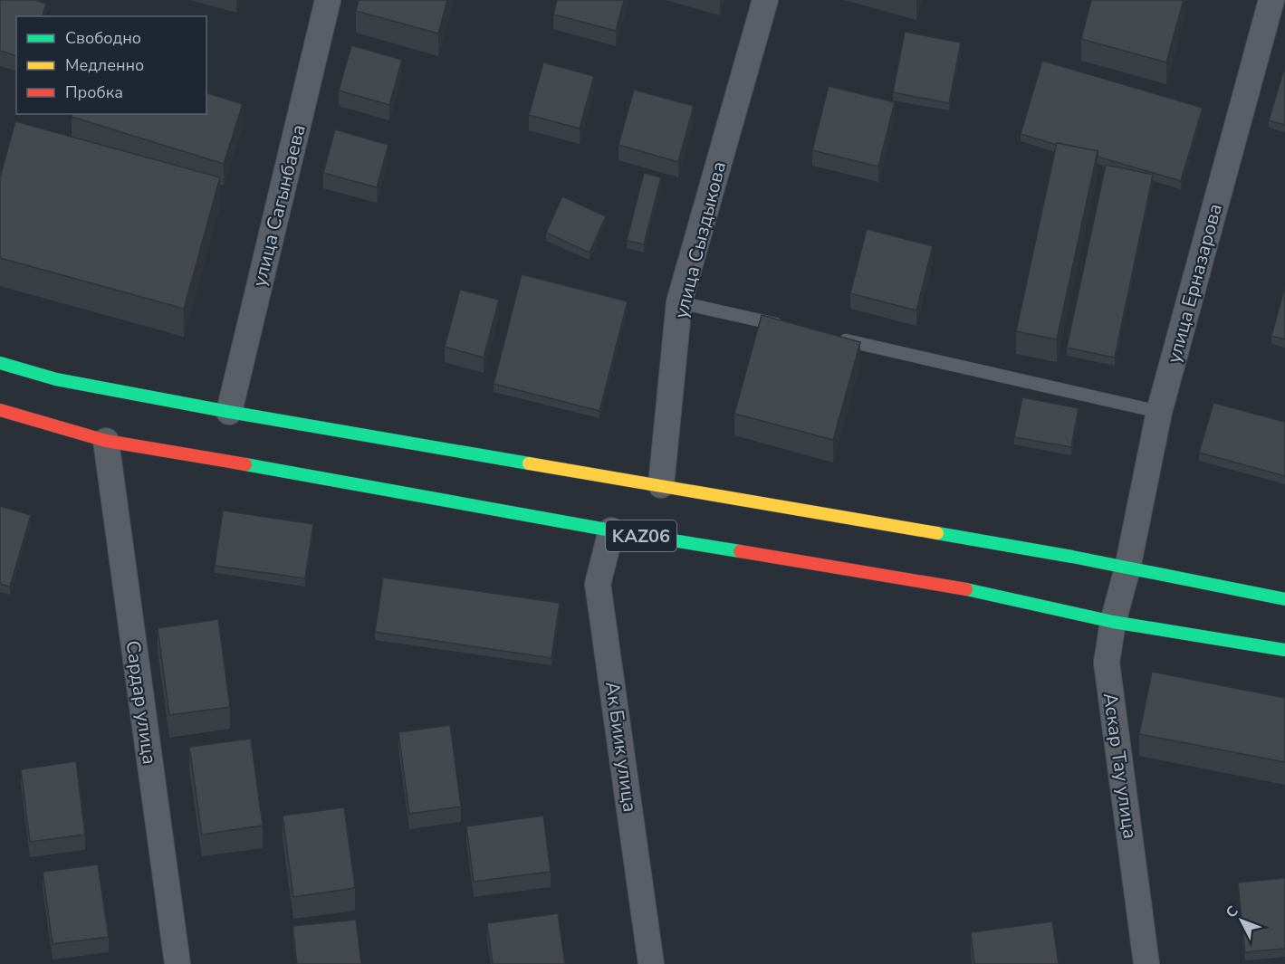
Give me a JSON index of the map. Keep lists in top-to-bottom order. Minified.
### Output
{"streets":{"highway":["KАZ06"],"street":["улица Сагынбаева","улица Сыздыкова","улица Ерназарова","Сардар улица","Ак Биик улица","Аскар Тау улица"]},"crossings":[["улица Ерназарова","Аскар Тау улица"],["KАZ06","Сардар улица"],["KАZ06","Ак Биик улица"],["KАZ06","Аскар Тау улица"]],"legend":["Свободно","Медленно","Пробка"],"north":"top left"}
